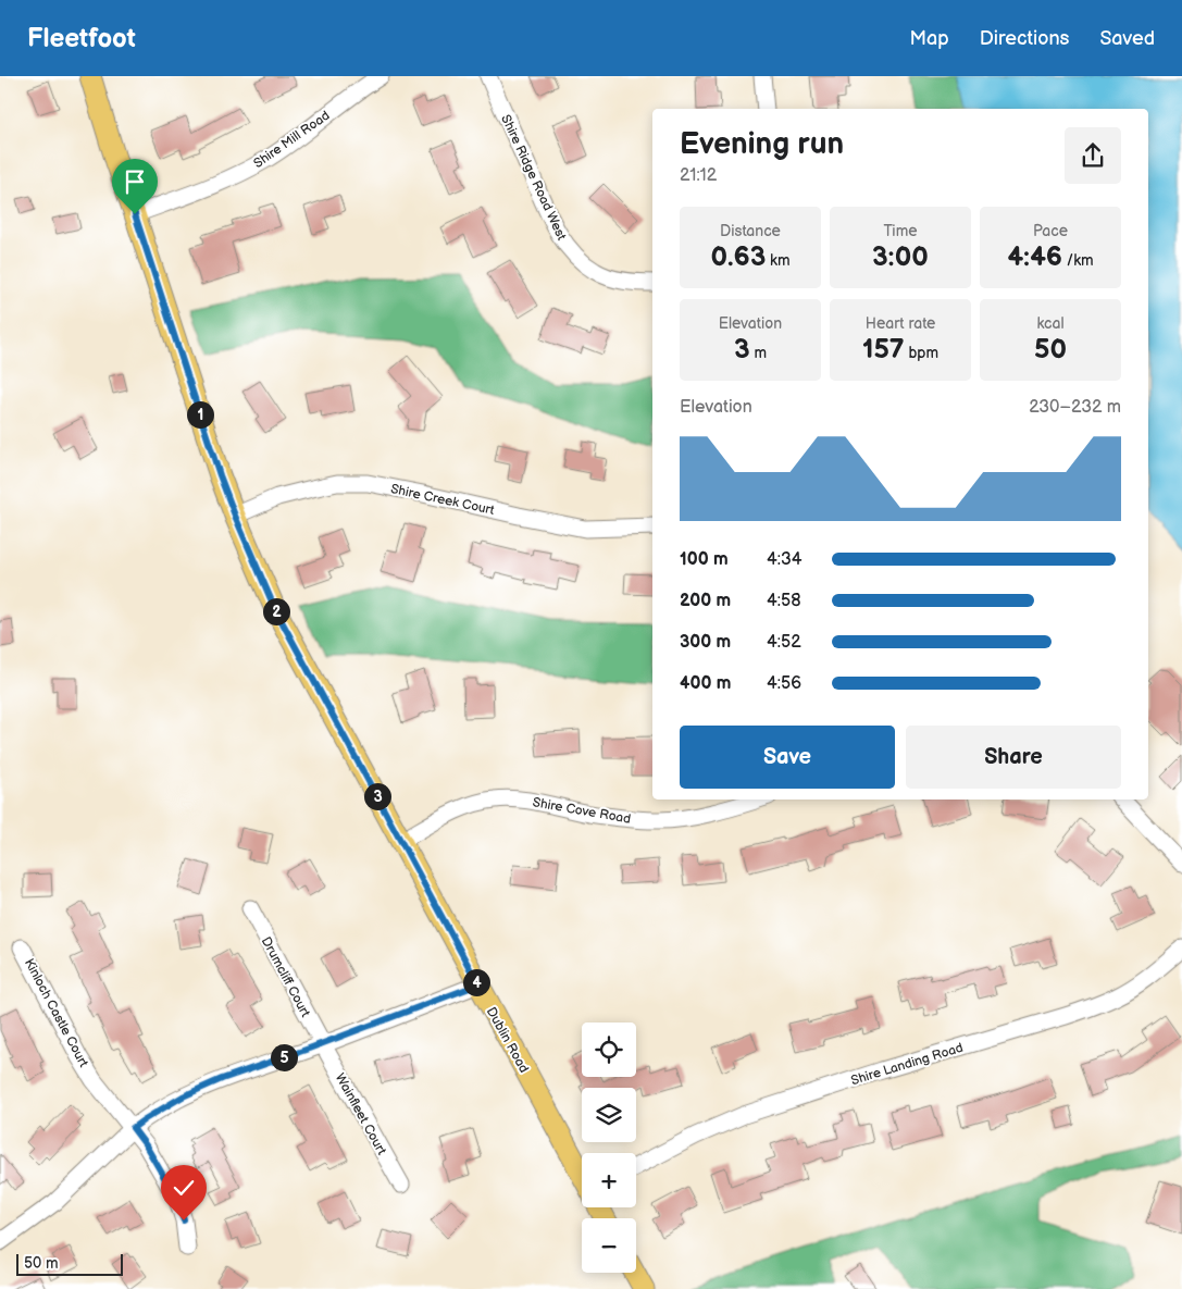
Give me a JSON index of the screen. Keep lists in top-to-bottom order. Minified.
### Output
{"streets":{"main road":["Dublin Road"],"street":["Shire Mill Road","Shire Ridge Road West","Shire Creek Court","Shire Cove Road","Drumcliff Court","Kinloch Castle Court","Shire Landing Road","Wainfleet Court"]},"crossings":[["Shire Mill Road","Dublin Road"],["Shire Creek Court","Dublin Road"],["Shire Cove Road","Dublin Road"],["Drumcliff Court","Wainfleet Court"]],"scale_bar":"50 m","page":{"header":"Fleetfoot","nav":["Map","Directions","Saved"],"heading":["Evening run","21:12"],"stats":[["Distance","0.63 km"],["Time","3:00"],["Pace","4:46 /km"],["Elevation","3 m"],["Heart rate","157 bpm"],["kcal","50"]],"chart":["Elevation","230–232 m"],"pins":["1","2","3","4","5"],"list":[{"name":"100 m","note":"4:34"},{"name":"200 m","note":"4:58"},{"name":"300 m","note":"4:52"},{"name":"400 m","note":"4:56"}],"buttons":["Save","Share"],"map_buttons":["+","−"],"scale":"50 m"}}
